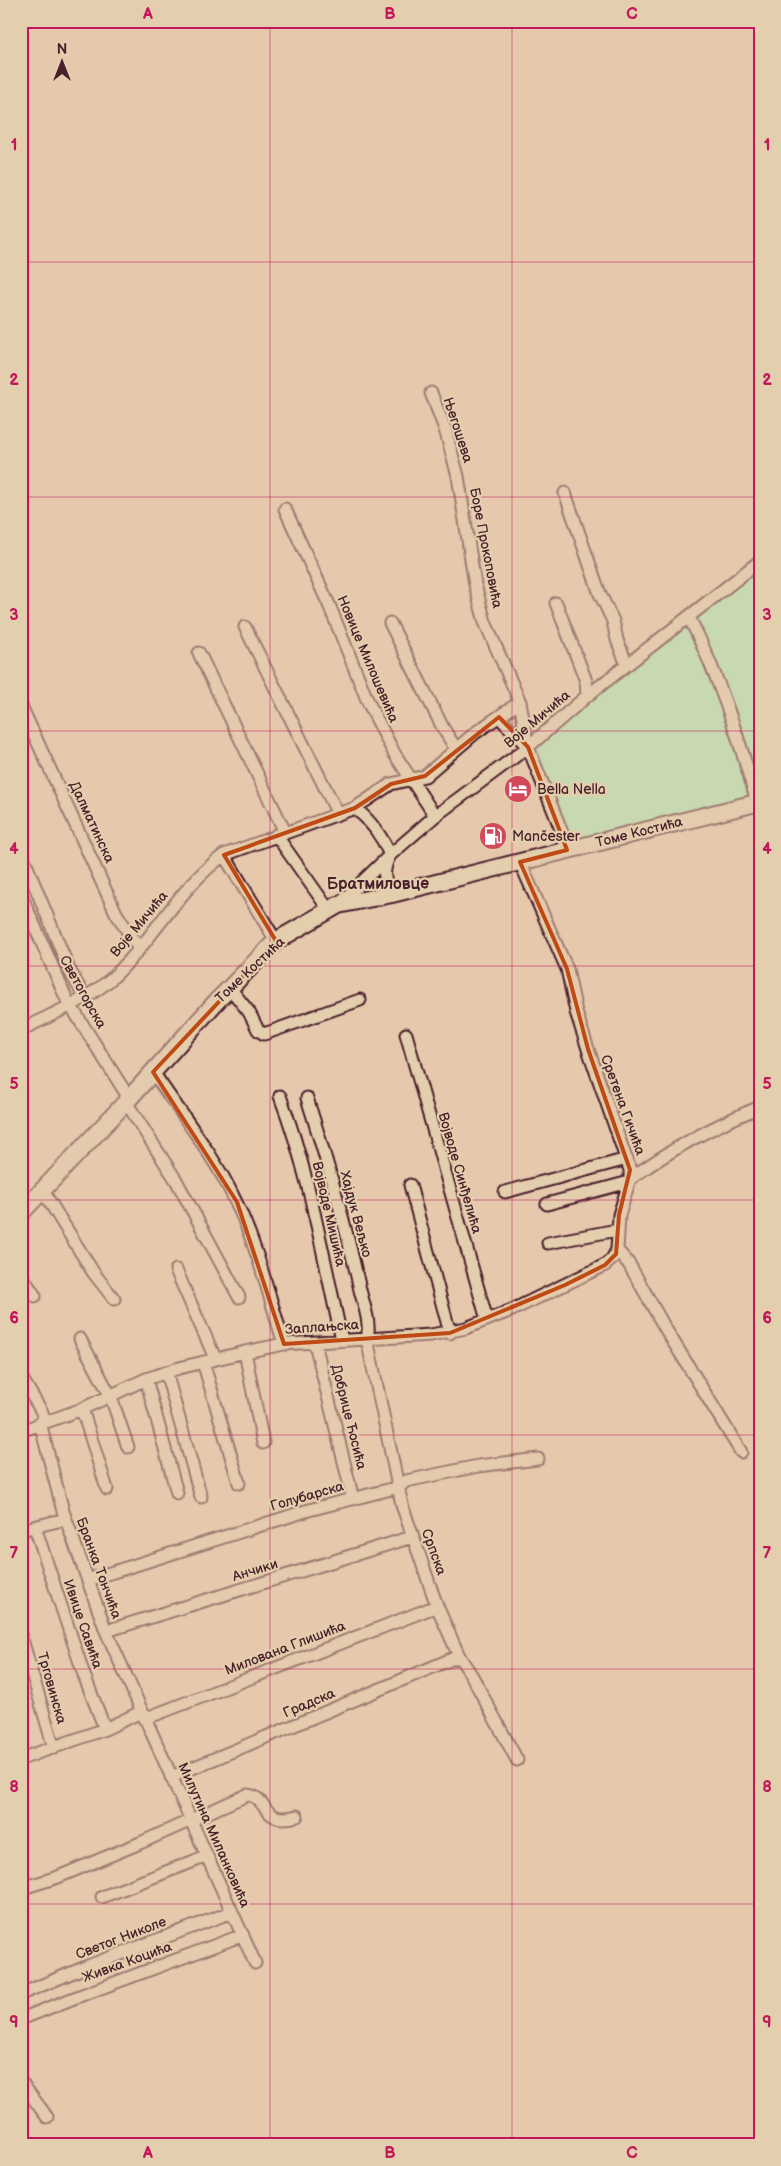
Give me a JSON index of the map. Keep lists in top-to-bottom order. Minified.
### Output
{"streets":{"street":["Његошева","Боре Прокоповића","Новице Милошевића","Воје Мичића","Далматинска","Томе Костића","Светогорска","Сретена Гичића","Војводе Синђелића","Војводе Мишића","Хајдук Вељко","Заплањска","Добрице Ћосића","Голубарска","Српска","Бранка Тончића","Анчики","Ивице Савића","Милована Глишића","Трговинска","Градска","Милутина Миланковића","Светог Николе","Живка Коцића"]},"crossings":[["Његошева","Боре Прокоповића"],["Боре Прокоповића","Воје Мичића"],["Боре Прокоповића","Томе Костића"],["Новице Милошевића","Воје Мичића"],["Воје Мичића","Далматинска"],["Воје Мичића","Томе Костића"],["Воје Мичића","Светогорска"],["Томе Костића","Светогорска"],["Томе Костића","Сретена Гичића"],["Сретена Гичића","Заплањска"],["Војводе Синђелића","Заплањска"],["Војводе Мишића","Заплањска"],["Хајдук Вељко","Заплањска"],["Хајдук Вељко","Српска"],["Заплањска","Добрице Ћосића"],["Заплањска","Српска"],["Заплањска","Бранка Тончића"],["Добрице Ћосића","Голубарска"],["Голубарска","Српска"],["Голубарска","Бранка Тончића"],["Српска","Анчики"],["Српска","Милована Глишића"],["Српска","Градска"],["Бранка Тончића","Анчики"],["Бранка Тончића","Милована Глишића"],["Бранка Тончића","Милутина Миланковића"],["Ивице Савића","Милована Глишића"],["Милована Глишића","Трговинска"],["Милована Глишића","Милутина Миланковића"],["Градска","Милутина Миланковића"],["Милутина Миланковића","Светог Николе"],["Милутина Миланковића","Живка Коцића"]],"districts":["Братмиловце"],"places":{"hotel":["Bella Nella"],"fuel station":["Mančester"]},"north":"top","grid":{"columns":["A","B","C"],"rows":["1","2","3","4","5","6","7","8","9"]}}
